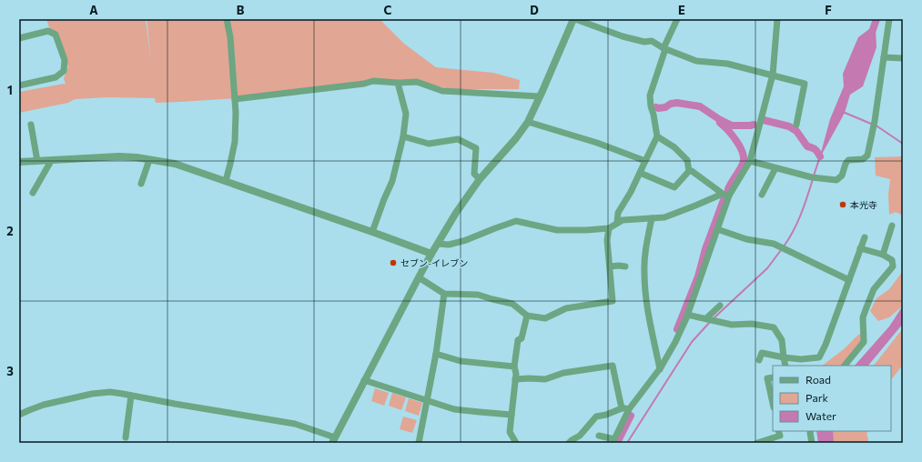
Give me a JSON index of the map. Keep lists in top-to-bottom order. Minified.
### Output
{"places":["本光寺","セブン-イレブン"],"legend":["Road","Park","Water"],"grid":{"columns":["A","B","C","D","E","F"],"rows":["1","2","3"]}}
